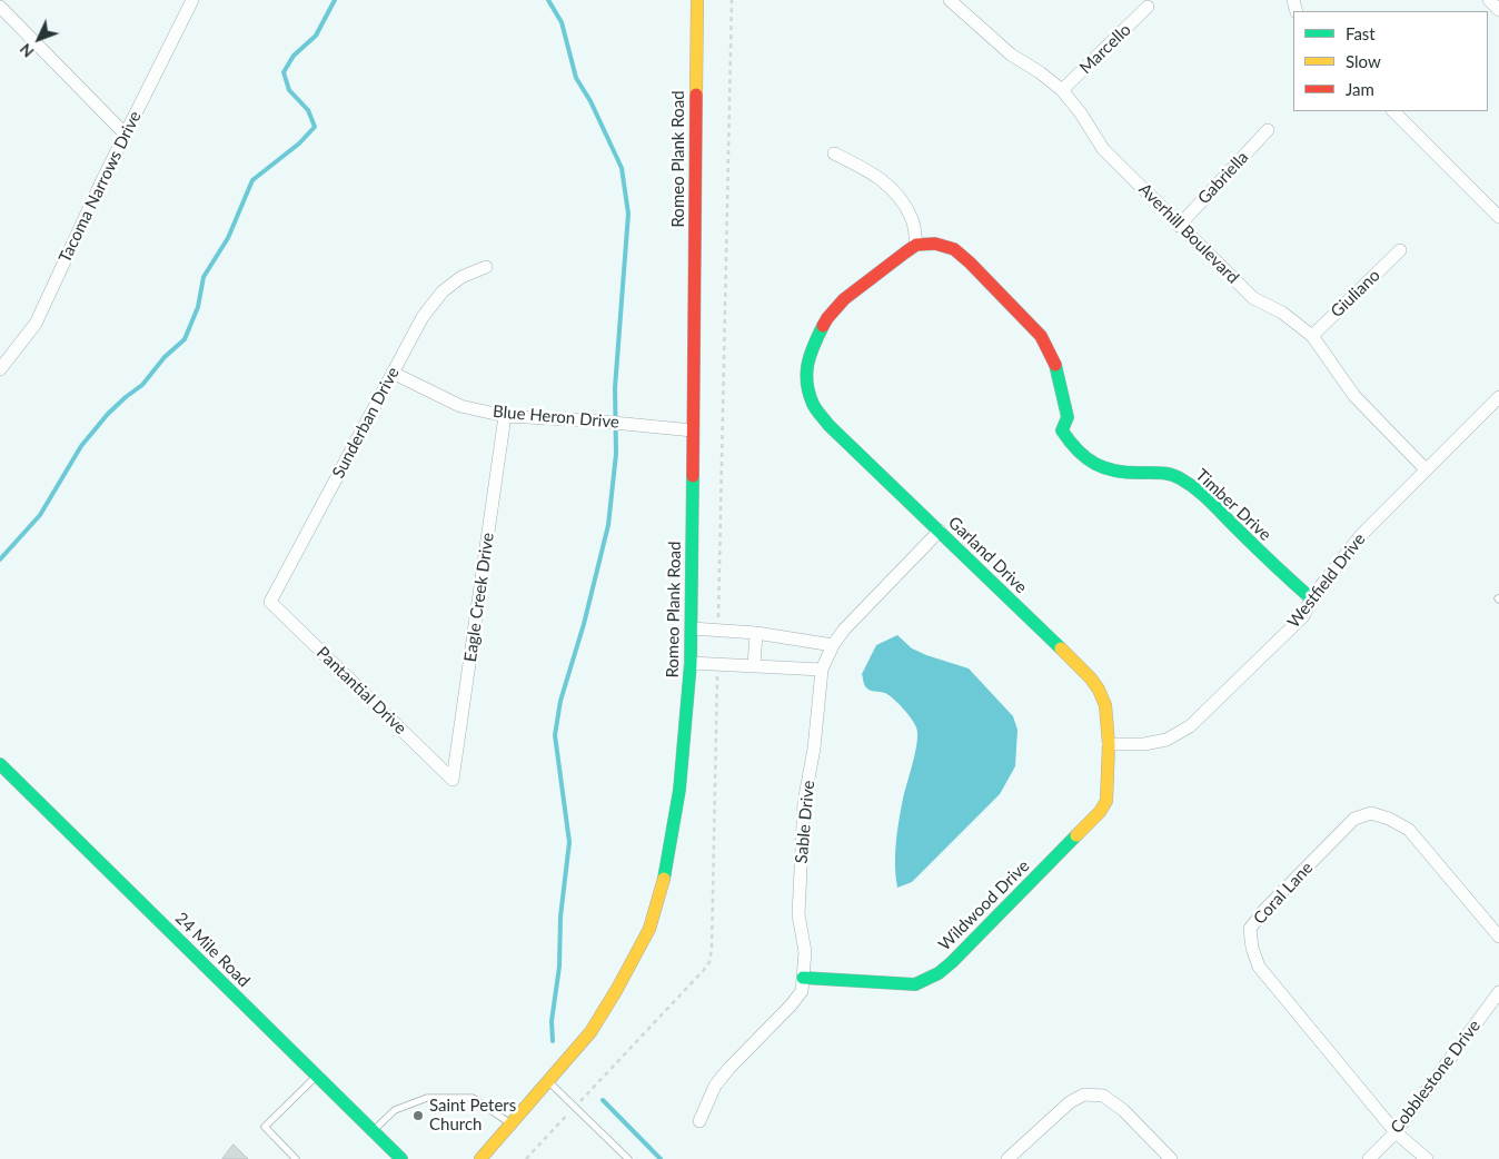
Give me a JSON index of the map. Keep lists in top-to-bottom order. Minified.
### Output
{"streets":{"street":["Marcello","Romeo Plank Road","Gabriella","Tacoma Narrows Drive","Averhill Boulevard","Giuliano","Blue Heron Drive","Sunderban Drive","Timber Drive","Garland Drive","Westfield Drive","Eagle Creek Drive","Pantantial Drive","Sable Drive","Coral Lane","Wildwood Drive","24 Mile Road","Cobblestone Drive"]},"crossings":[["Marcello","Averhill Boulevard"],["Romeo Plank Road","Blue Heron Drive"],["Gabriella","Averhill Boulevard"],["Averhill Boulevard","Giuliano"],["Averhill Boulevard","Westfield Drive"],["Blue Heron Drive","Sunderban Drive"],["Blue Heron Drive","Eagle Creek Drive"],["Sunderban Drive","Pantantial Drive"],["Timber Drive","Garland Drive"],["Timber Drive","Westfield Drive"],["Garland Drive","Westfield Drive"],["Garland Drive","Sable Drive"],["Garland Drive","Wildwood Drive"],["Westfield Drive","Wildwood Drive"],["Eagle Creek Drive","Pantantial Drive"],["Sable Drive","Wildwood Drive"],["Coral Lane","Cobblestone Drive"]],"places":["Saint Peters Church"],"legend":["Fast","Slow","Jam"],"north":"bottom left"}
